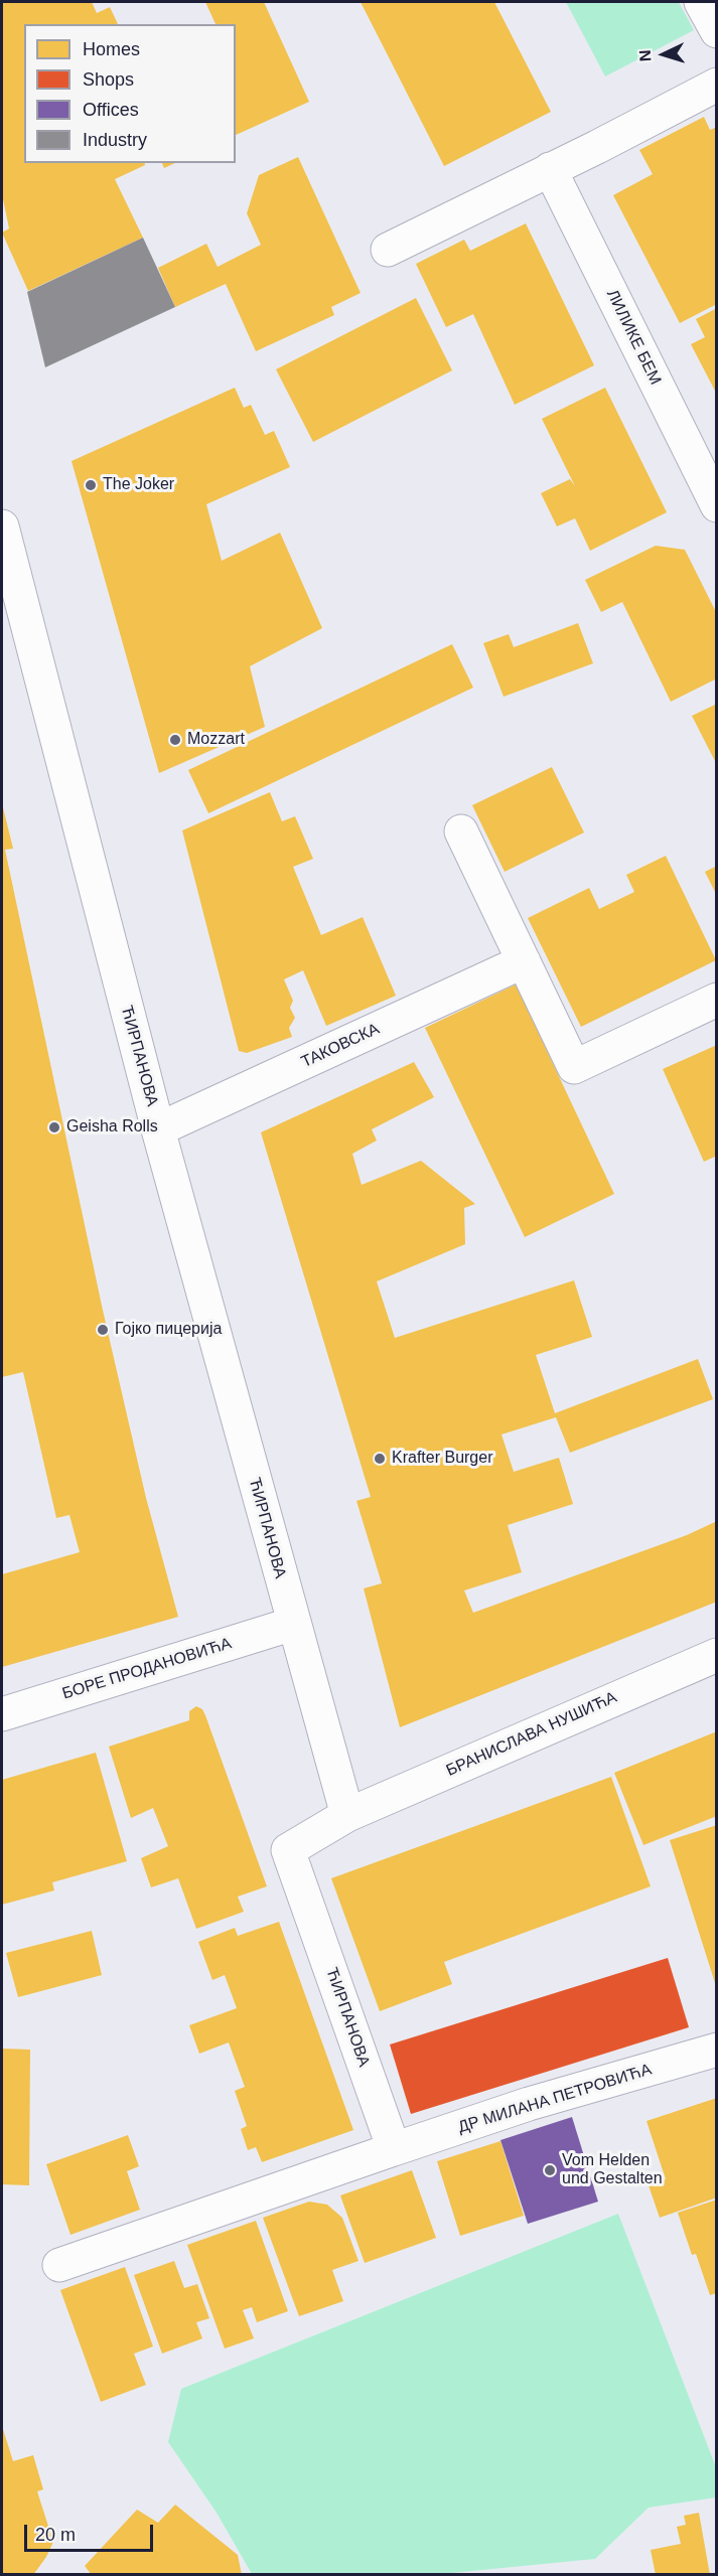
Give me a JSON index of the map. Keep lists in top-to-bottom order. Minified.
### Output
{"streets":{"street":["ЛИЛИКЕ БЕМ","ТАКОВСКА","ЋИРПАНОВА","БОРЕ ПРОДАНОВИЋА","БРАНИСЛАВА НУШИЋА","ДР МИЛАНА ПЕТРОВИЋА"]},"crossings":[["ТАКОВСКА","ЋИРПАНОВА"],["ЋИРПАНОВА","БОРЕ ПРОДАНОВИЋА"],["ЋИРПАНОВА","БРАНИСЛАВА НУШИЋА"],["ЋИРПАНОВА","ДР МИЛАНА ПЕТРОВИЋА"]],"places":["The Joker","Mozzart","Geisha Rolls","Гојко пицерија","Krafter Burger","Vom Helden und Gestalten"],"legend":["Homes","Shops","Offices","Industry"],"scale_bar":"20 m","north":"left"}
